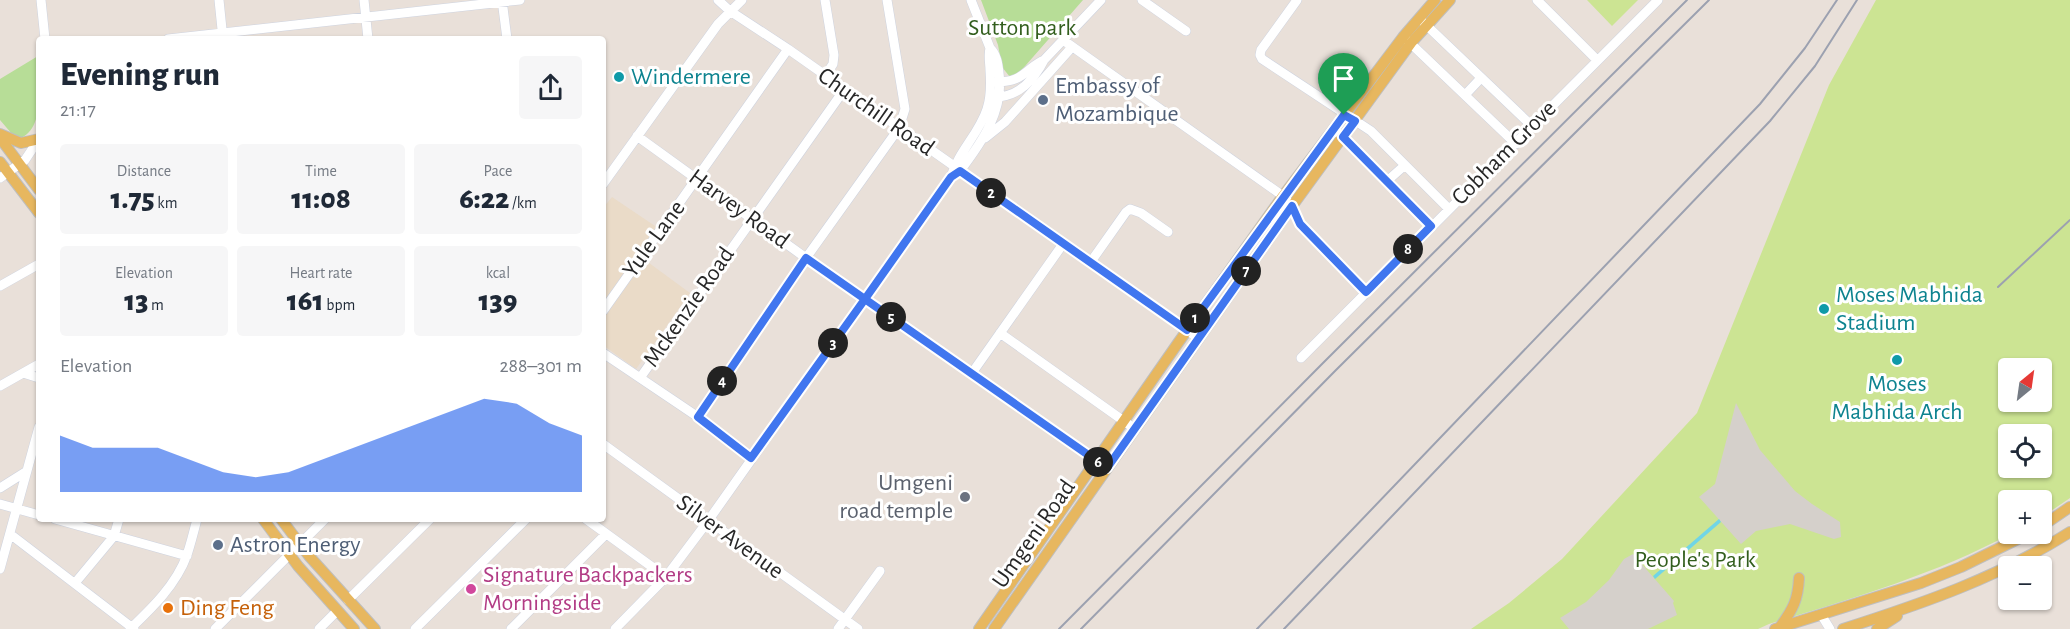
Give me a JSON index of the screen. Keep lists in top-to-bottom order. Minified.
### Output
{"streets":{"main road":["Umgeni Road"],"street":["Churchill Road","Cobham Grove","Harvey Road","Yule Lane","Mckenzie Road","Silver Avenue"]},"crossings":[["Churchill Road","Yule Lane"],["Churchill Road","Mckenzie Road"],["Churchill Road","Umgeni Road"],["Harvey Road","Yule Lane"],["Harvey Road","Mckenzie Road"],["Harvey Road","Umgeni Road"]],"parks":["Sutton park","People's Park"],"places":["Windermere","Embassy of Mozambique","Moses Mabhida Stadium","Moses Mabhida Arch","Umgeni road temple","Astron Energy","Signature Backpackers Morningside","Ding Feng"],"north":"top right","page":{"heading":["Evening run","21:17"],"stats":[["Distance","1.75 km"],["Time","11:08"],["Pace","6:22 /km"],["Elevation","13 m"],["Heart rate","161 bpm"],["kcal","139"]],"pins":["2","8","7","5","1","3","4","6"],"chart":["Elevation","288–301 m"],"map_buttons":["+","−"]}}
